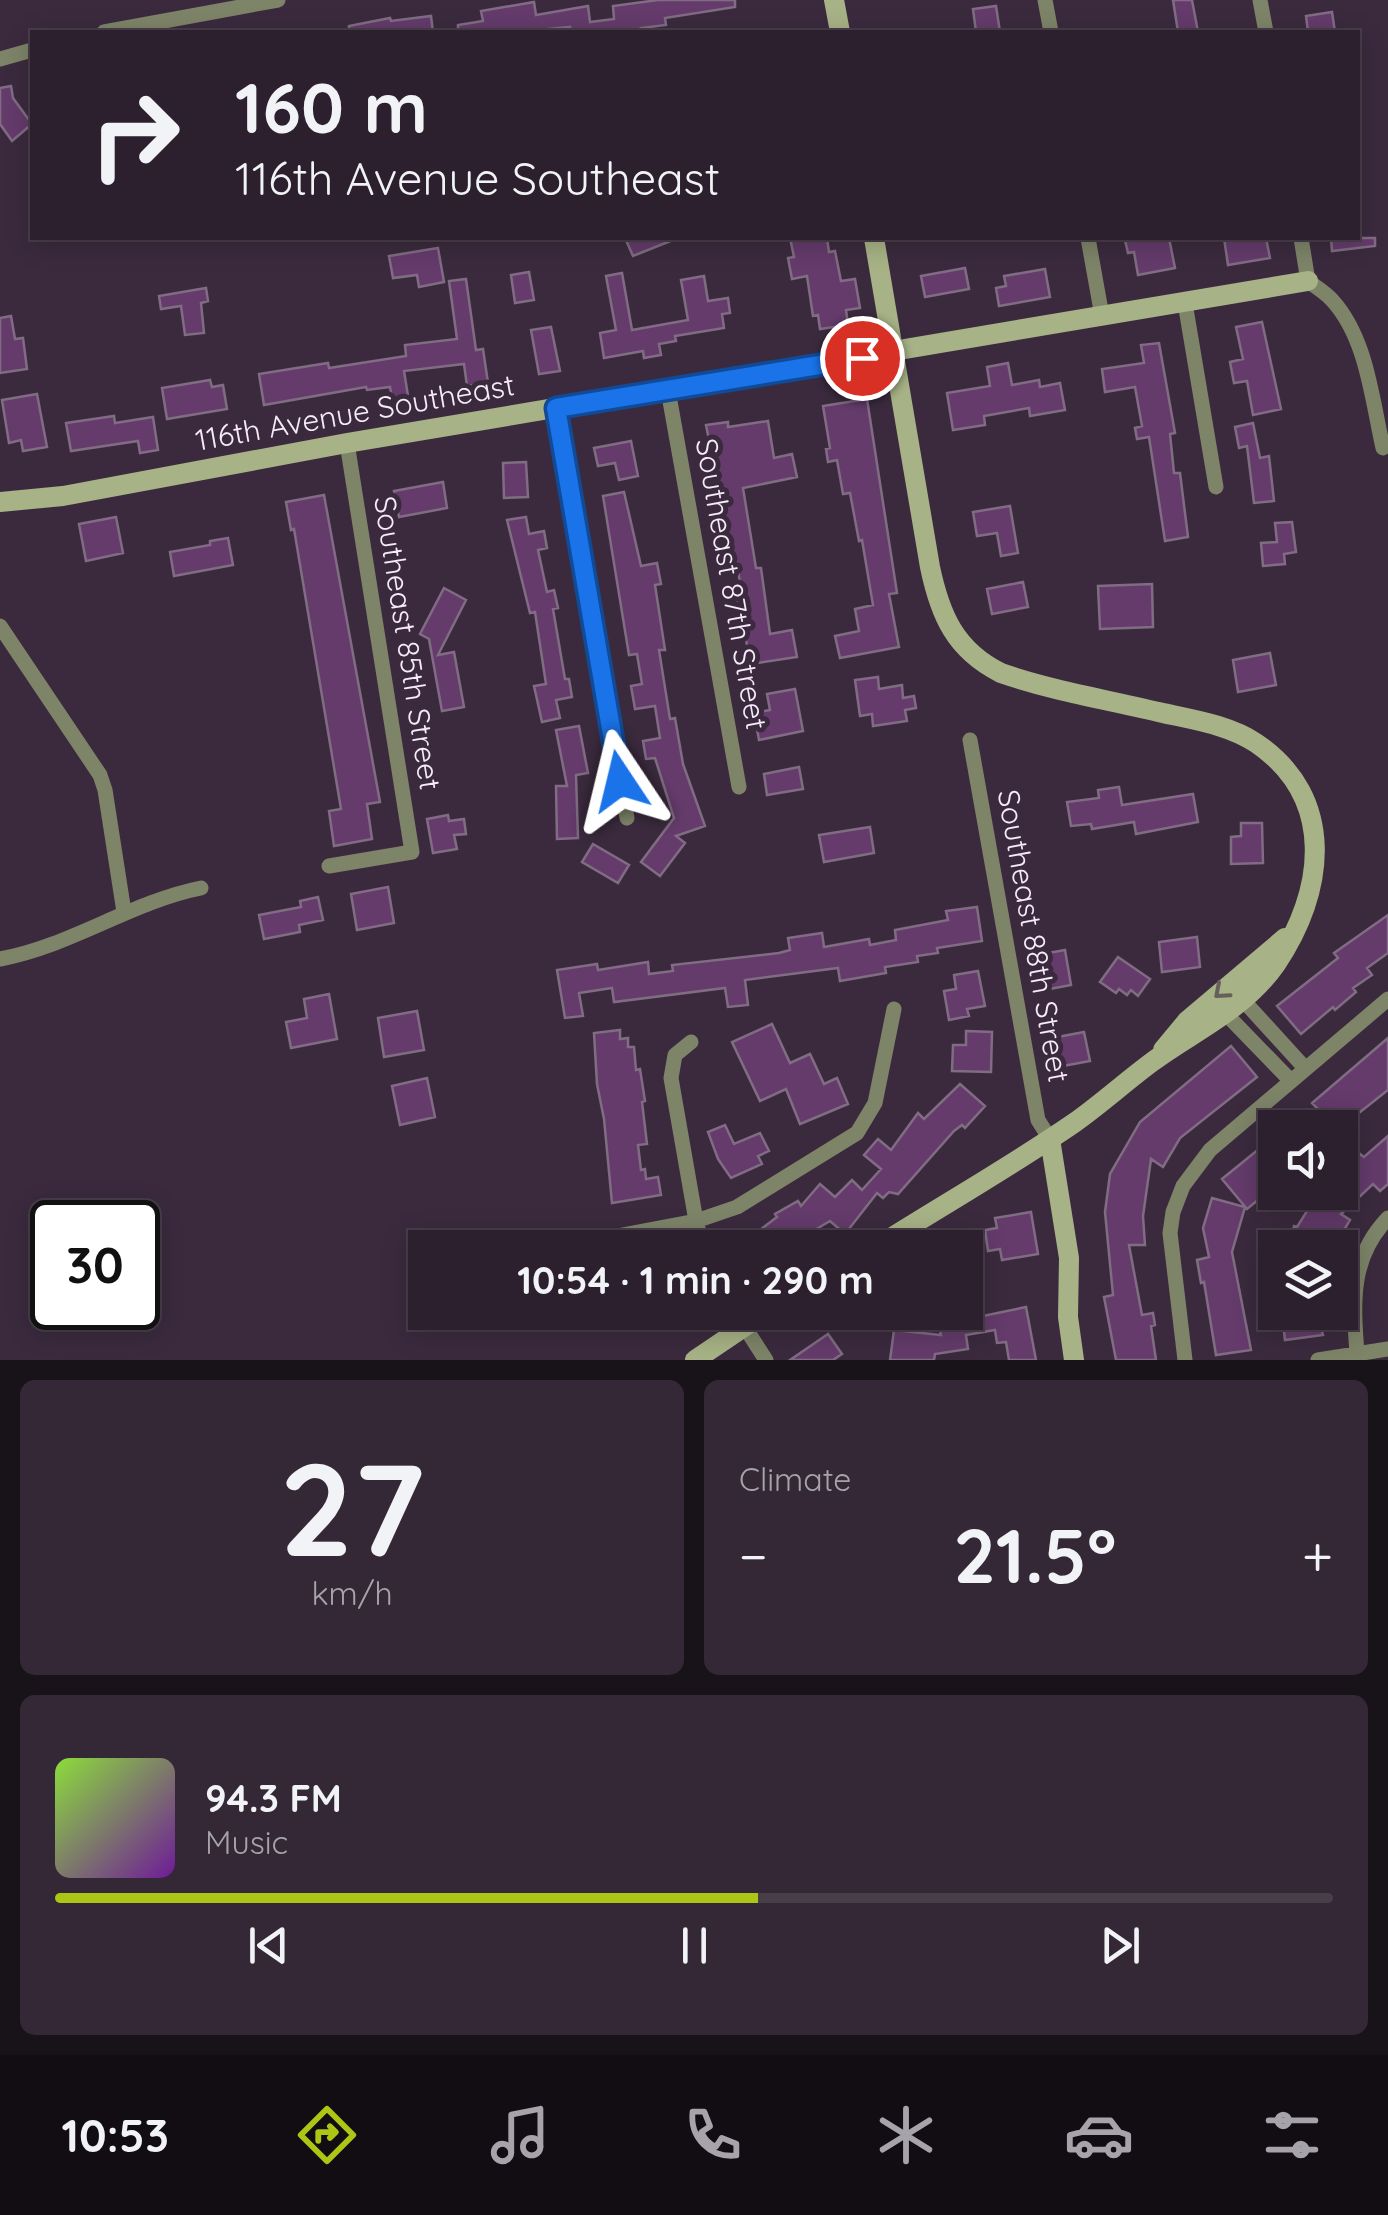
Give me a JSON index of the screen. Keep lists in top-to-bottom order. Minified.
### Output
{"streets":{"street":["116th Avenue Southeast","Southeast 87th Street","Southeast 85th Street","Southeast 88th Street"]},"crossings":[["116th Avenue Southeast","Southeast 87th Street"],["116th Avenue Southeast","Southeast 85th Street"]],"page":{"turn":["160 m","116th Avenue Southeast"],"limit":"30","trip":"10:54 · 1 min · 290 m","tile":[["27","km/h"],"Climate"],"heat":["−","21.5°","+"],"song":["94.3 FM","Music"],"tabs":"10:53"}}
